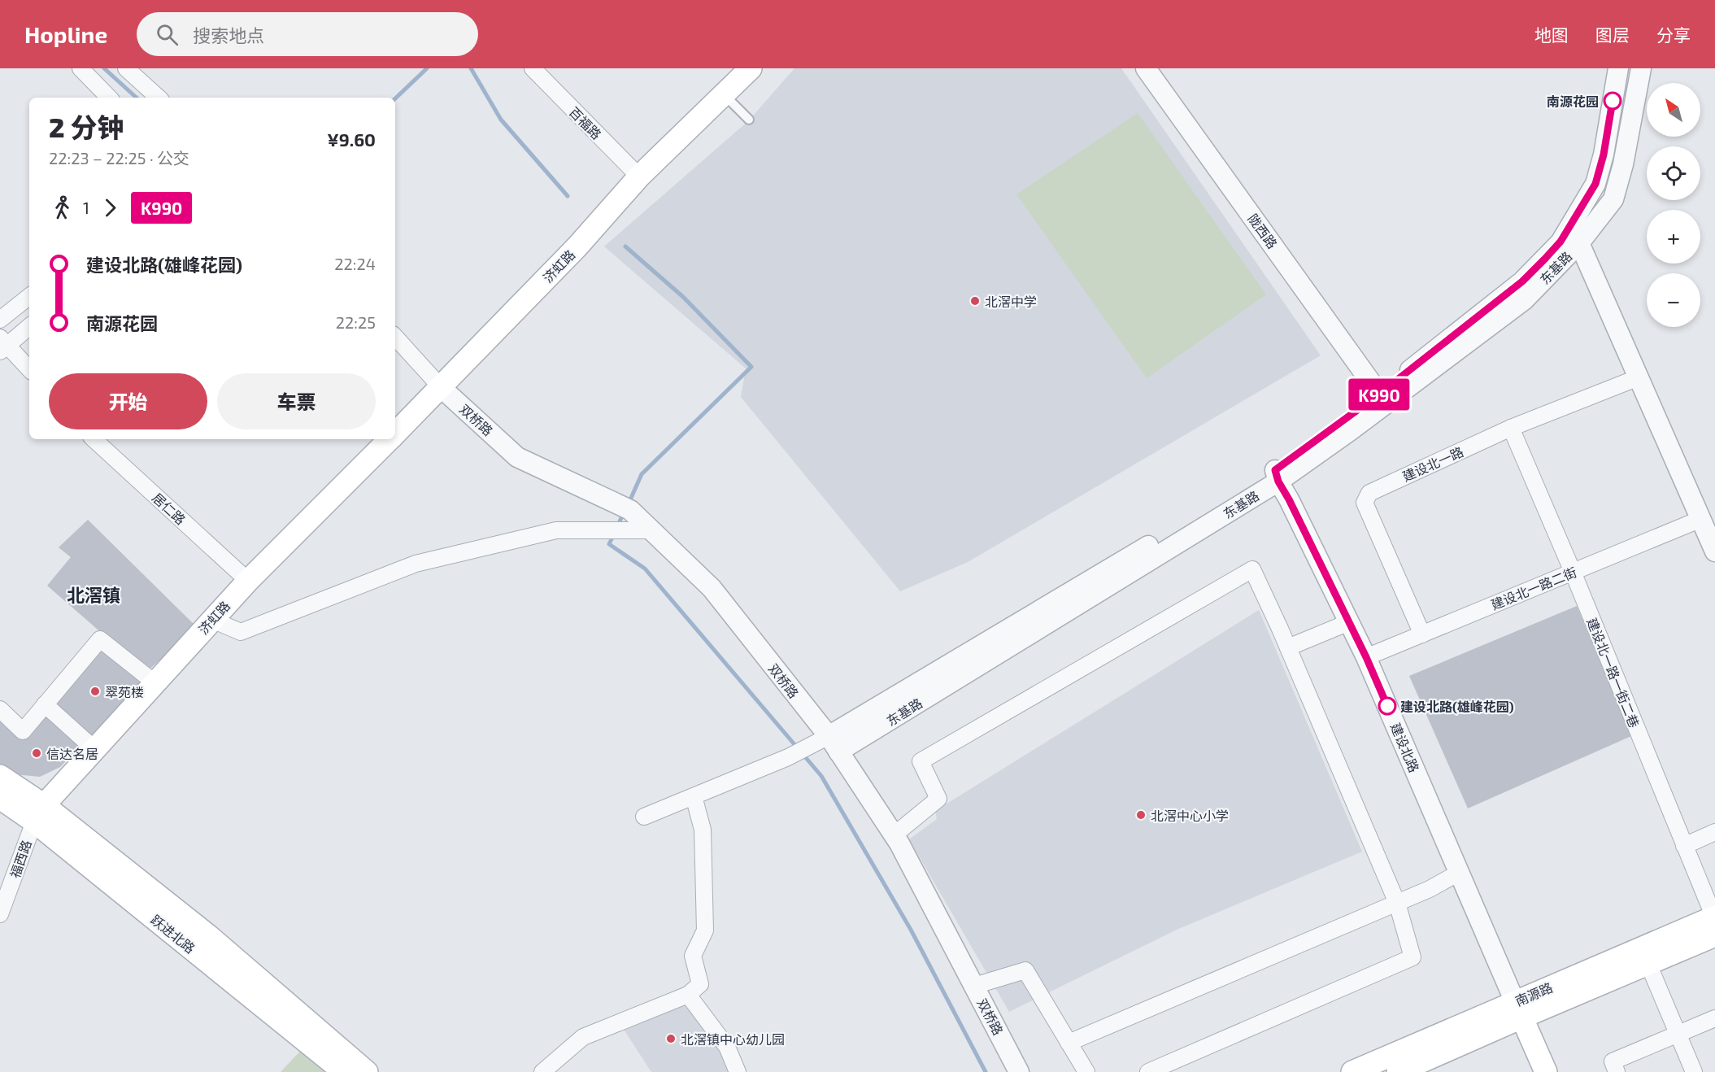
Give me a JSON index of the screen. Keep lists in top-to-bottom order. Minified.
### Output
{"streets":{"main road":["济虹路","跃进北路","南源路"],"street":["百福路","陇西路","东基路","双桥路","建设北一路","居仁路","建设北一路二街","建设北一路一街二巷","建设北路","福西路"]},"crossings":[["百福路","济虹路"],["陇西路","东基路"],["济虹路","双桥路"],["济虹路","居仁路"],["济虹路","福西路"],["济虹路","跃进北路"],["东基路","双桥路"],["东基路","建设北路"],["建设北一路","建设北一路二街"],["建设北一路","建设北一路一街二巷"],["建设北一路二街","建设北一路一街二巷"],["建设北一路二街","建设北路"],["建设北一路一街二巷","南源路"],["建设北路","南源路"],["福西路","跃进北路"]],"districts":["北滘镇"],"places":["南源花园","北滘中学","翠苑楼","建设北路(雄峰花园)","信达名居","北滘中心小学","北滘镇中心幼儿园"],"lines":["bus line K990"],"north":"top left","page":{"header":"Hopline","search":"搜索地点","nav":["地图","图层","分享"],"on_map":"K990","map_buttons":["+","−"],"heading":["2 分钟","22:23 – 22:25 · 公交","¥9.60"],"legs":["1","K990"],"list":[{"name":"建设北路(雄峰花园)","value":"22:24"},{"name":"南源花园","value":"22:25"}],"buttons":["开始","车票"]}}
